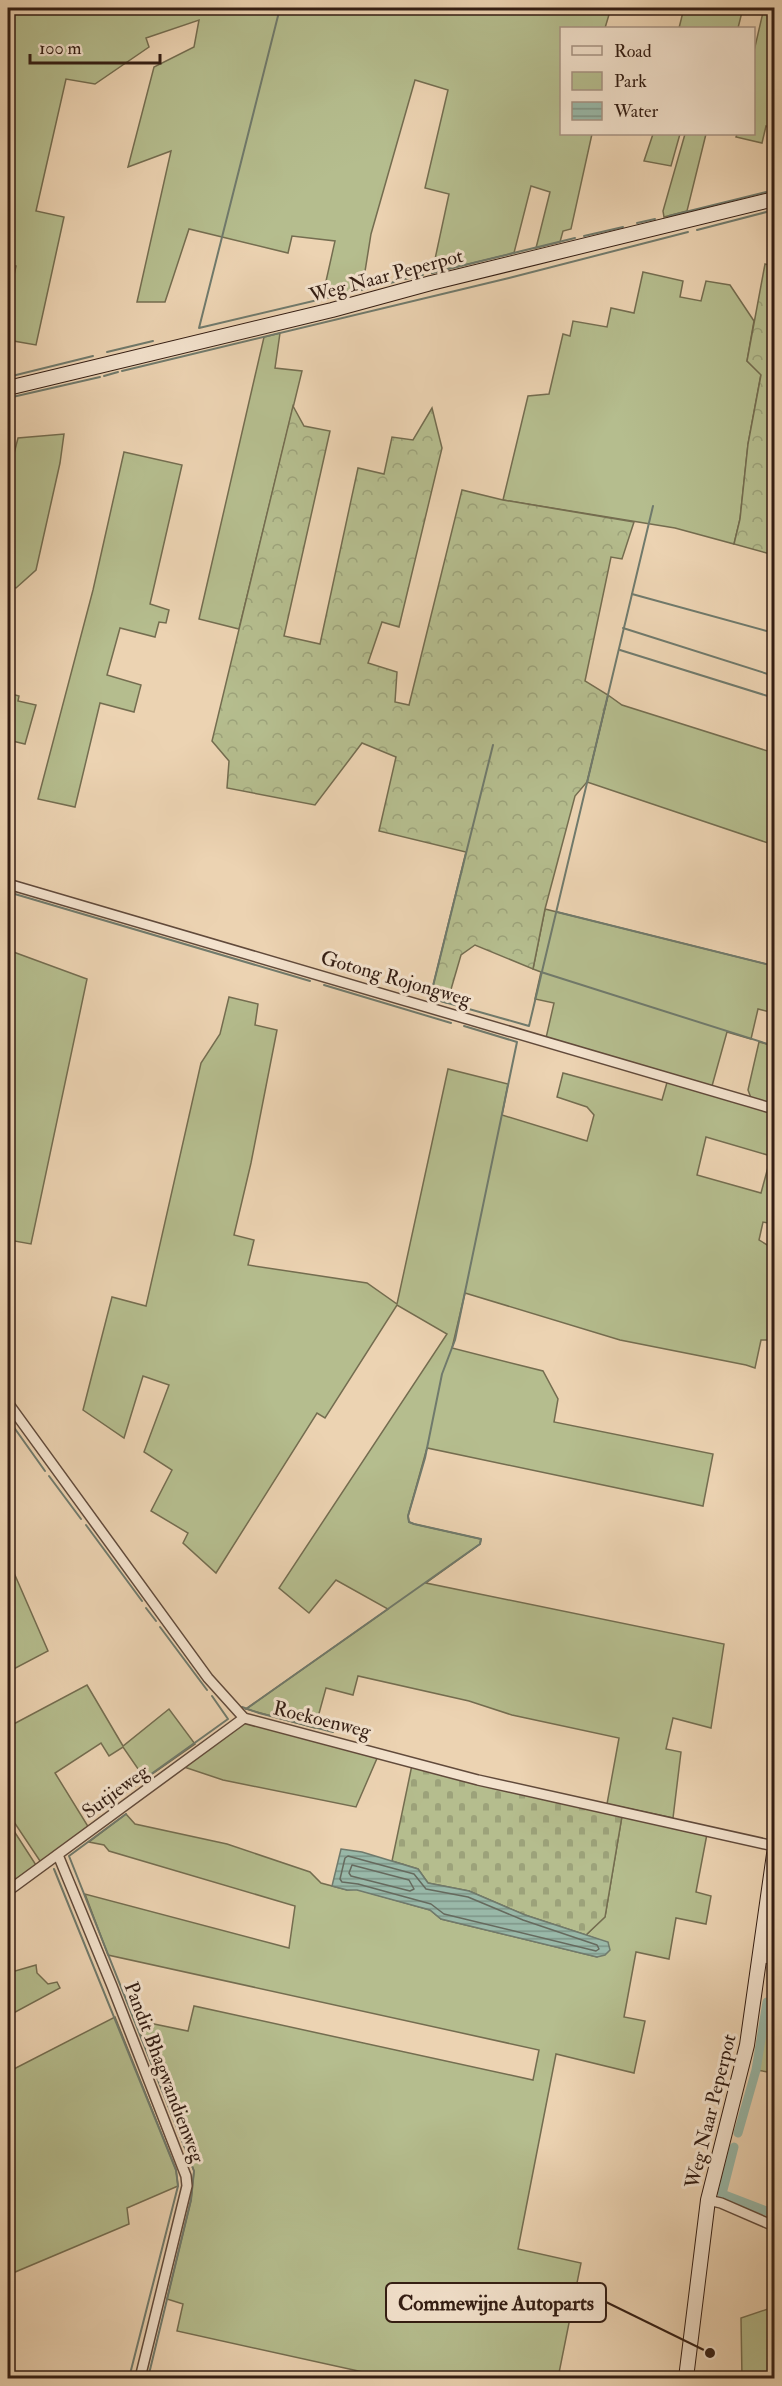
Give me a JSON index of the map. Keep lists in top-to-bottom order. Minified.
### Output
{"streets":{"street":["Weg Naar Peperpot","Gotong Rojongweg","Roekoenweg","Sutjieweg","Pandit Bhagwandienweg"]},"crossings":[["Roekoenweg","Sutjieweg"],["Sutjieweg","Pandit Bhagwandienweg"]],"places":["Commewijne Autoparts"],"legend":["Road","Park","Water"],"scale_bar":"100 m"}
